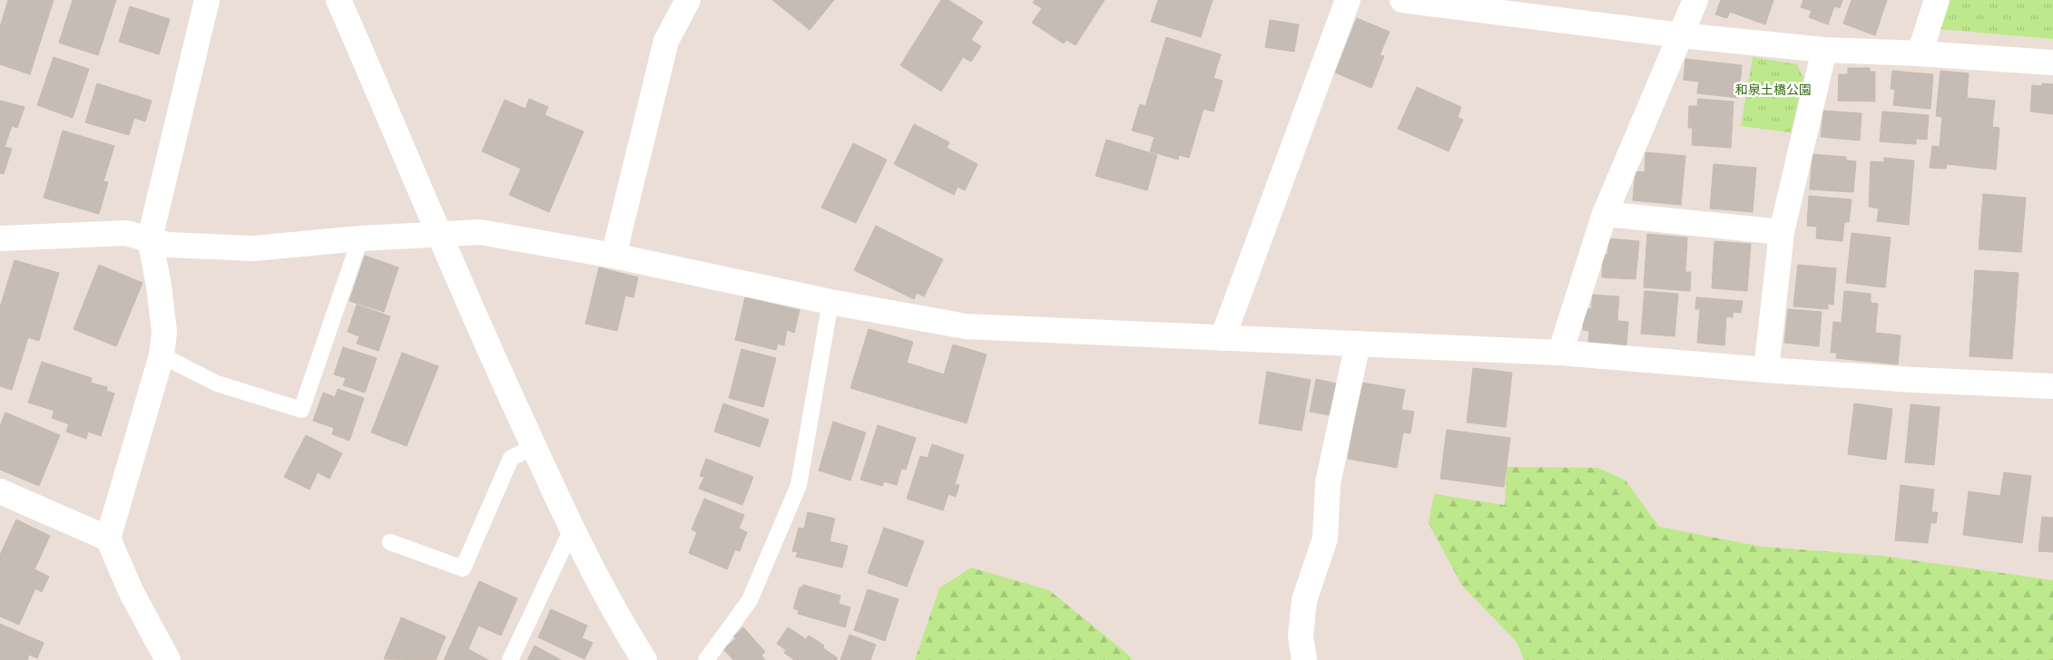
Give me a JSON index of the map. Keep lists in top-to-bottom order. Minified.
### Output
{"parks":["和泉土橋公園"]}
